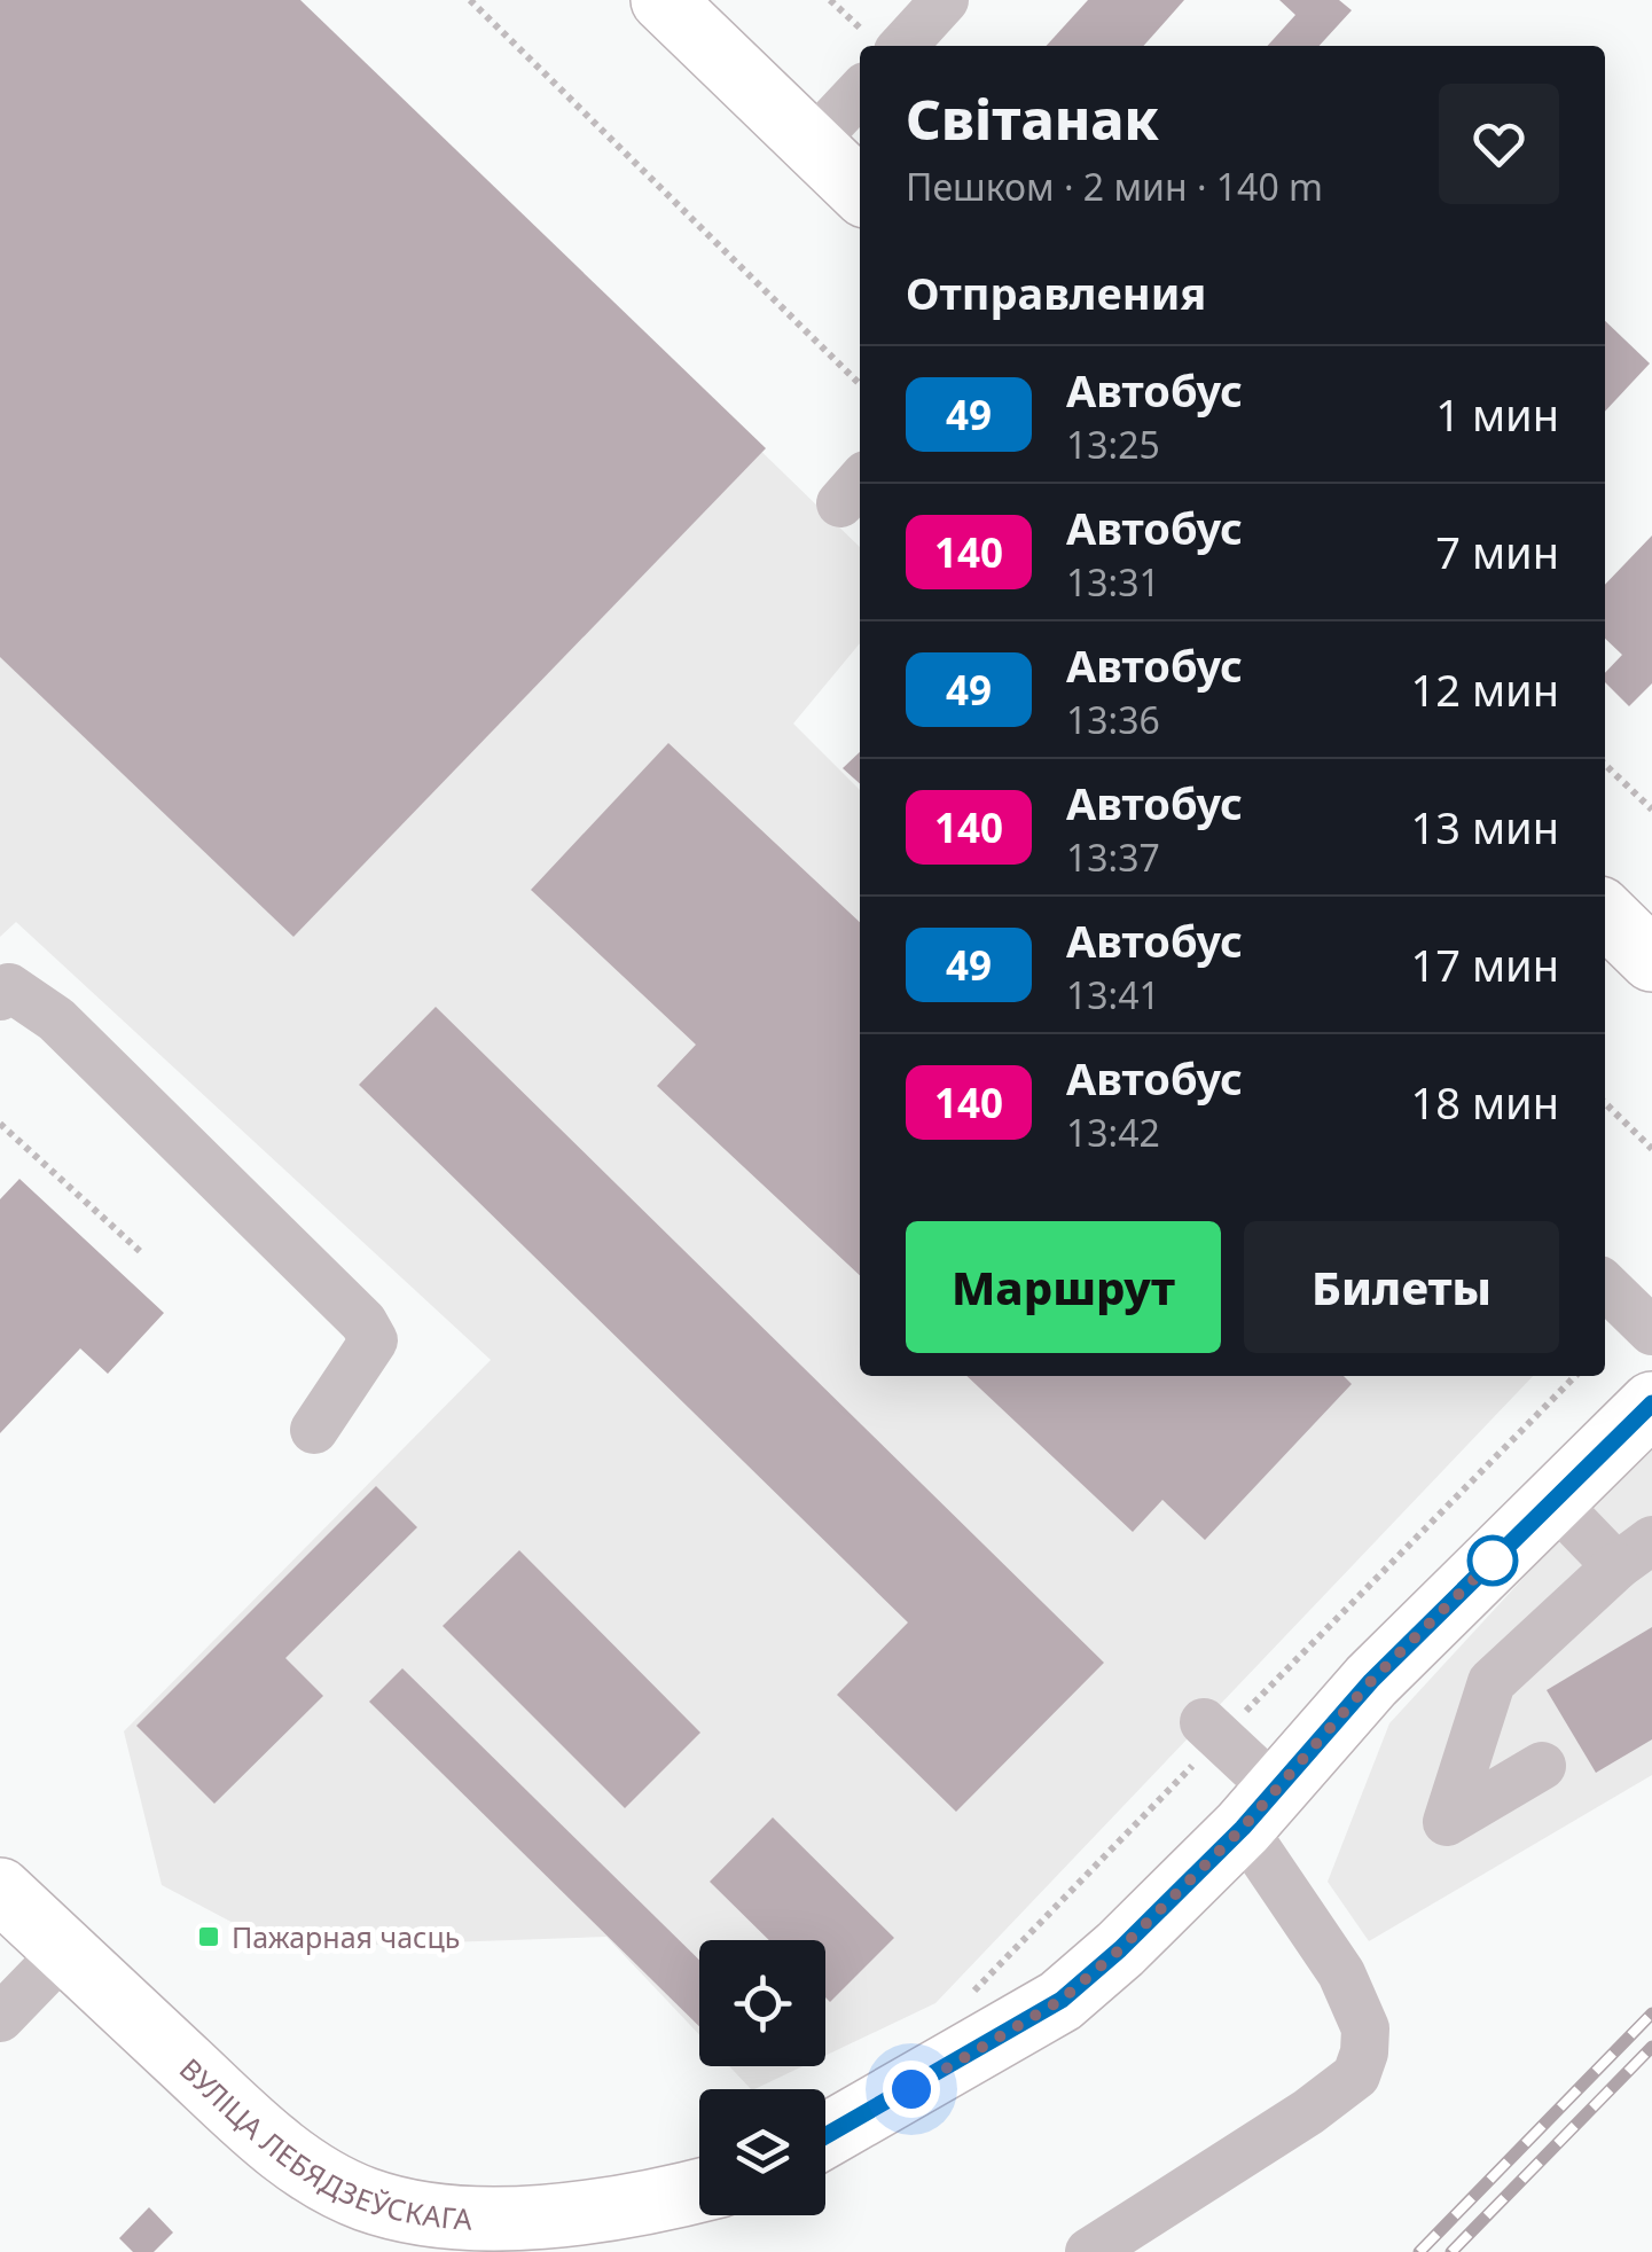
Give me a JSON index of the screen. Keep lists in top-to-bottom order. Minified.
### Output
{"streets":{"main road":["ВУЛІЦА ЛЕБЯДЗЕЎСКАГА"]},"places":{"transit":["Пажарная часць"]},"lines":["bus line 49"],"page":{"heading":[["Світанак","Пешком · 2 мин · 140 m"],"Отправления"],"list":[{"mark":"49","name":"Автобус","note":"13:25","value":"1 мин"},{"mark":"140","name":"Автобус","note":"13:31","value":"7 мин"},{"mark":"49","name":"Автобус","note":"13:36","value":"12 мин"},{"mark":"140","name":"Автобус","note":"13:37","value":"13 мин"},{"mark":"49","name":"Автобус","note":"13:41","value":"17 мин"},{"mark":"140","name":"Автобус","note":"13:42","value":"18 мин"}],"buttons":["Маршрут","Билеты"]}}
